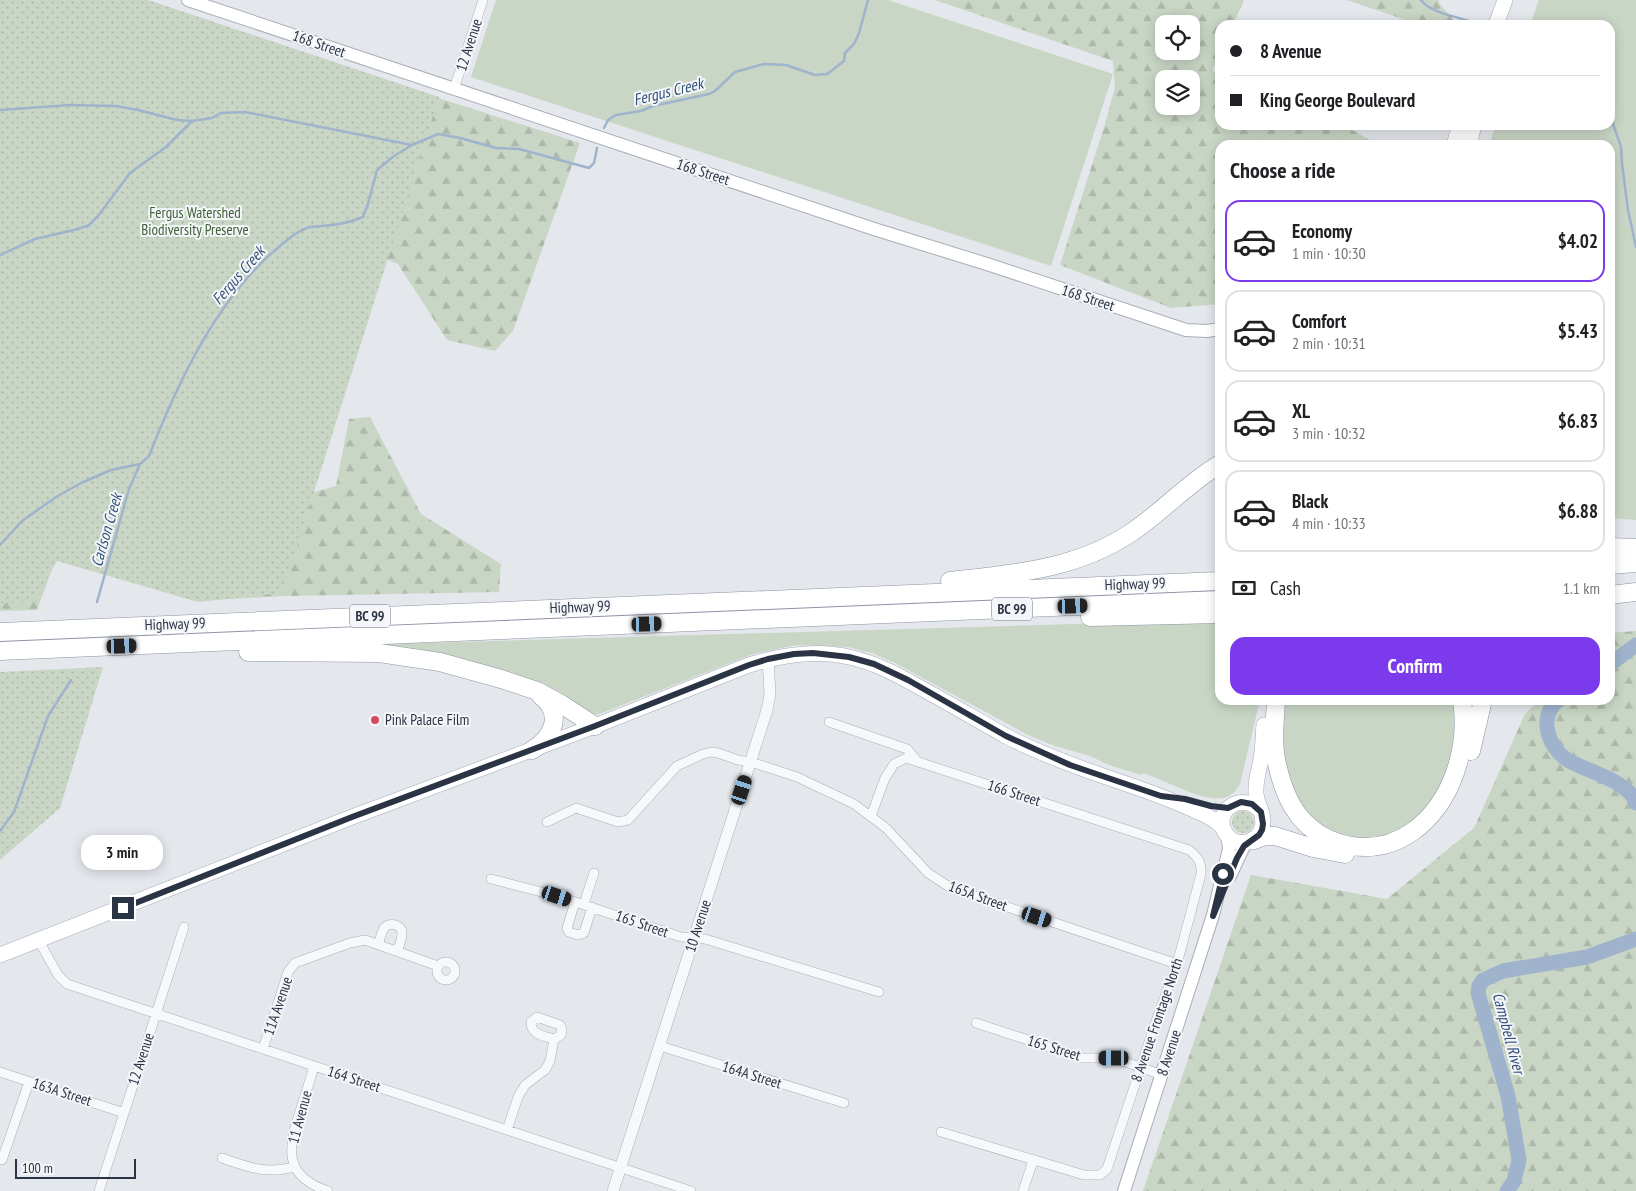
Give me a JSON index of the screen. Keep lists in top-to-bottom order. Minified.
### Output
{"streets":{"highway":["Highway 99","BC 99"],"main road":["168 Street","8 Avenue"],"street":["12 Avenue","166 Street","165A Street","165 Street","10 Avenue","11A Avenue","8 Avenue Frontage North","164A Street","164 Street","163A Street","11 Avenue"]},"crossings":[["168 Street","12 Avenue"],["12 Avenue","164 Street"],["12 Avenue","163A Street"],["166 Street","8 Avenue Frontage North"],["165A Street","10 Avenue"],["165A Street","8 Avenue Frontage North"],["165 Street","10 Avenue"],["165 Street","8 Avenue Frontage North"],["165 Street","8 Avenue"],["10 Avenue","164A Street"],["10 Avenue","164 Street"],["11A Avenue","164 Street"],["164 Street","11 Avenue"]],"water":["Fergus Creek","Carlson Creek","Campbell River"],"parks":["Fergus Watershed Biodiversity Preserve"],"places":["Pink Palace Film"],"scale_bar":"100 m","page":{"banner":["8 Avenue","King George Boulevard"],"heading":"Choose a ride","list":[{"name":"Economy","note":"1 min · 10:30","value":"$4.02"},{"name":"Comfort","note":"2 min · 10:31","value":"$5.43"},{"name":"XL","note":"3 min · 10:32","value":"$6.83"},{"name":"Black","note":"4 min · 10:33","value":"$6.88"}],"pay":["Cash","1.1 km"],"buttons":"Confirm","bubble":"3 min","scale":"100 m"}}
